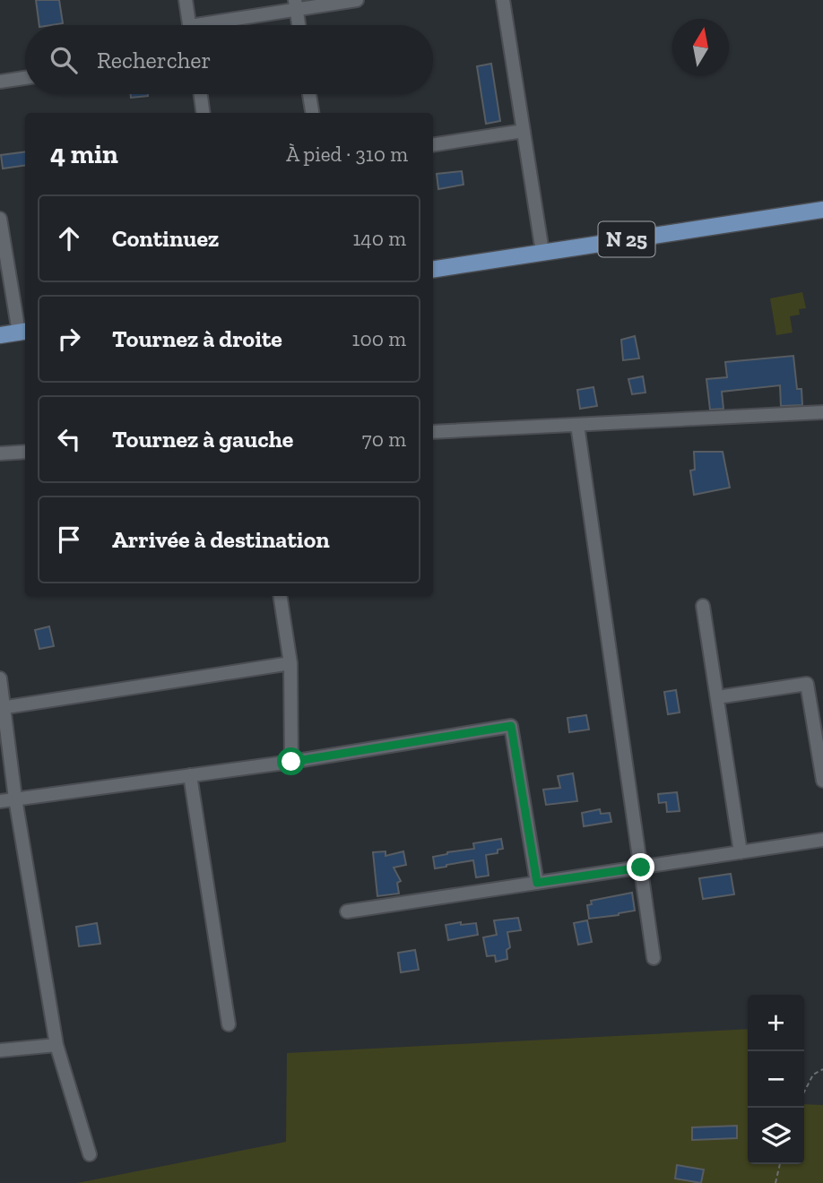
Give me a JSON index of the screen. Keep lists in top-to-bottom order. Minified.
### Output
{"streets":{"main road":["N 25"]},"north":"top","page":{"search":"Rechercher","heading":["4 min","À pied · 310 m"],"list":[["Continuez","140 m"],["Tournez à droite","100 m"],["Tournez à gauche","70 m"],"Arrivée à destination"],"map_buttons":["+","−"]}}
